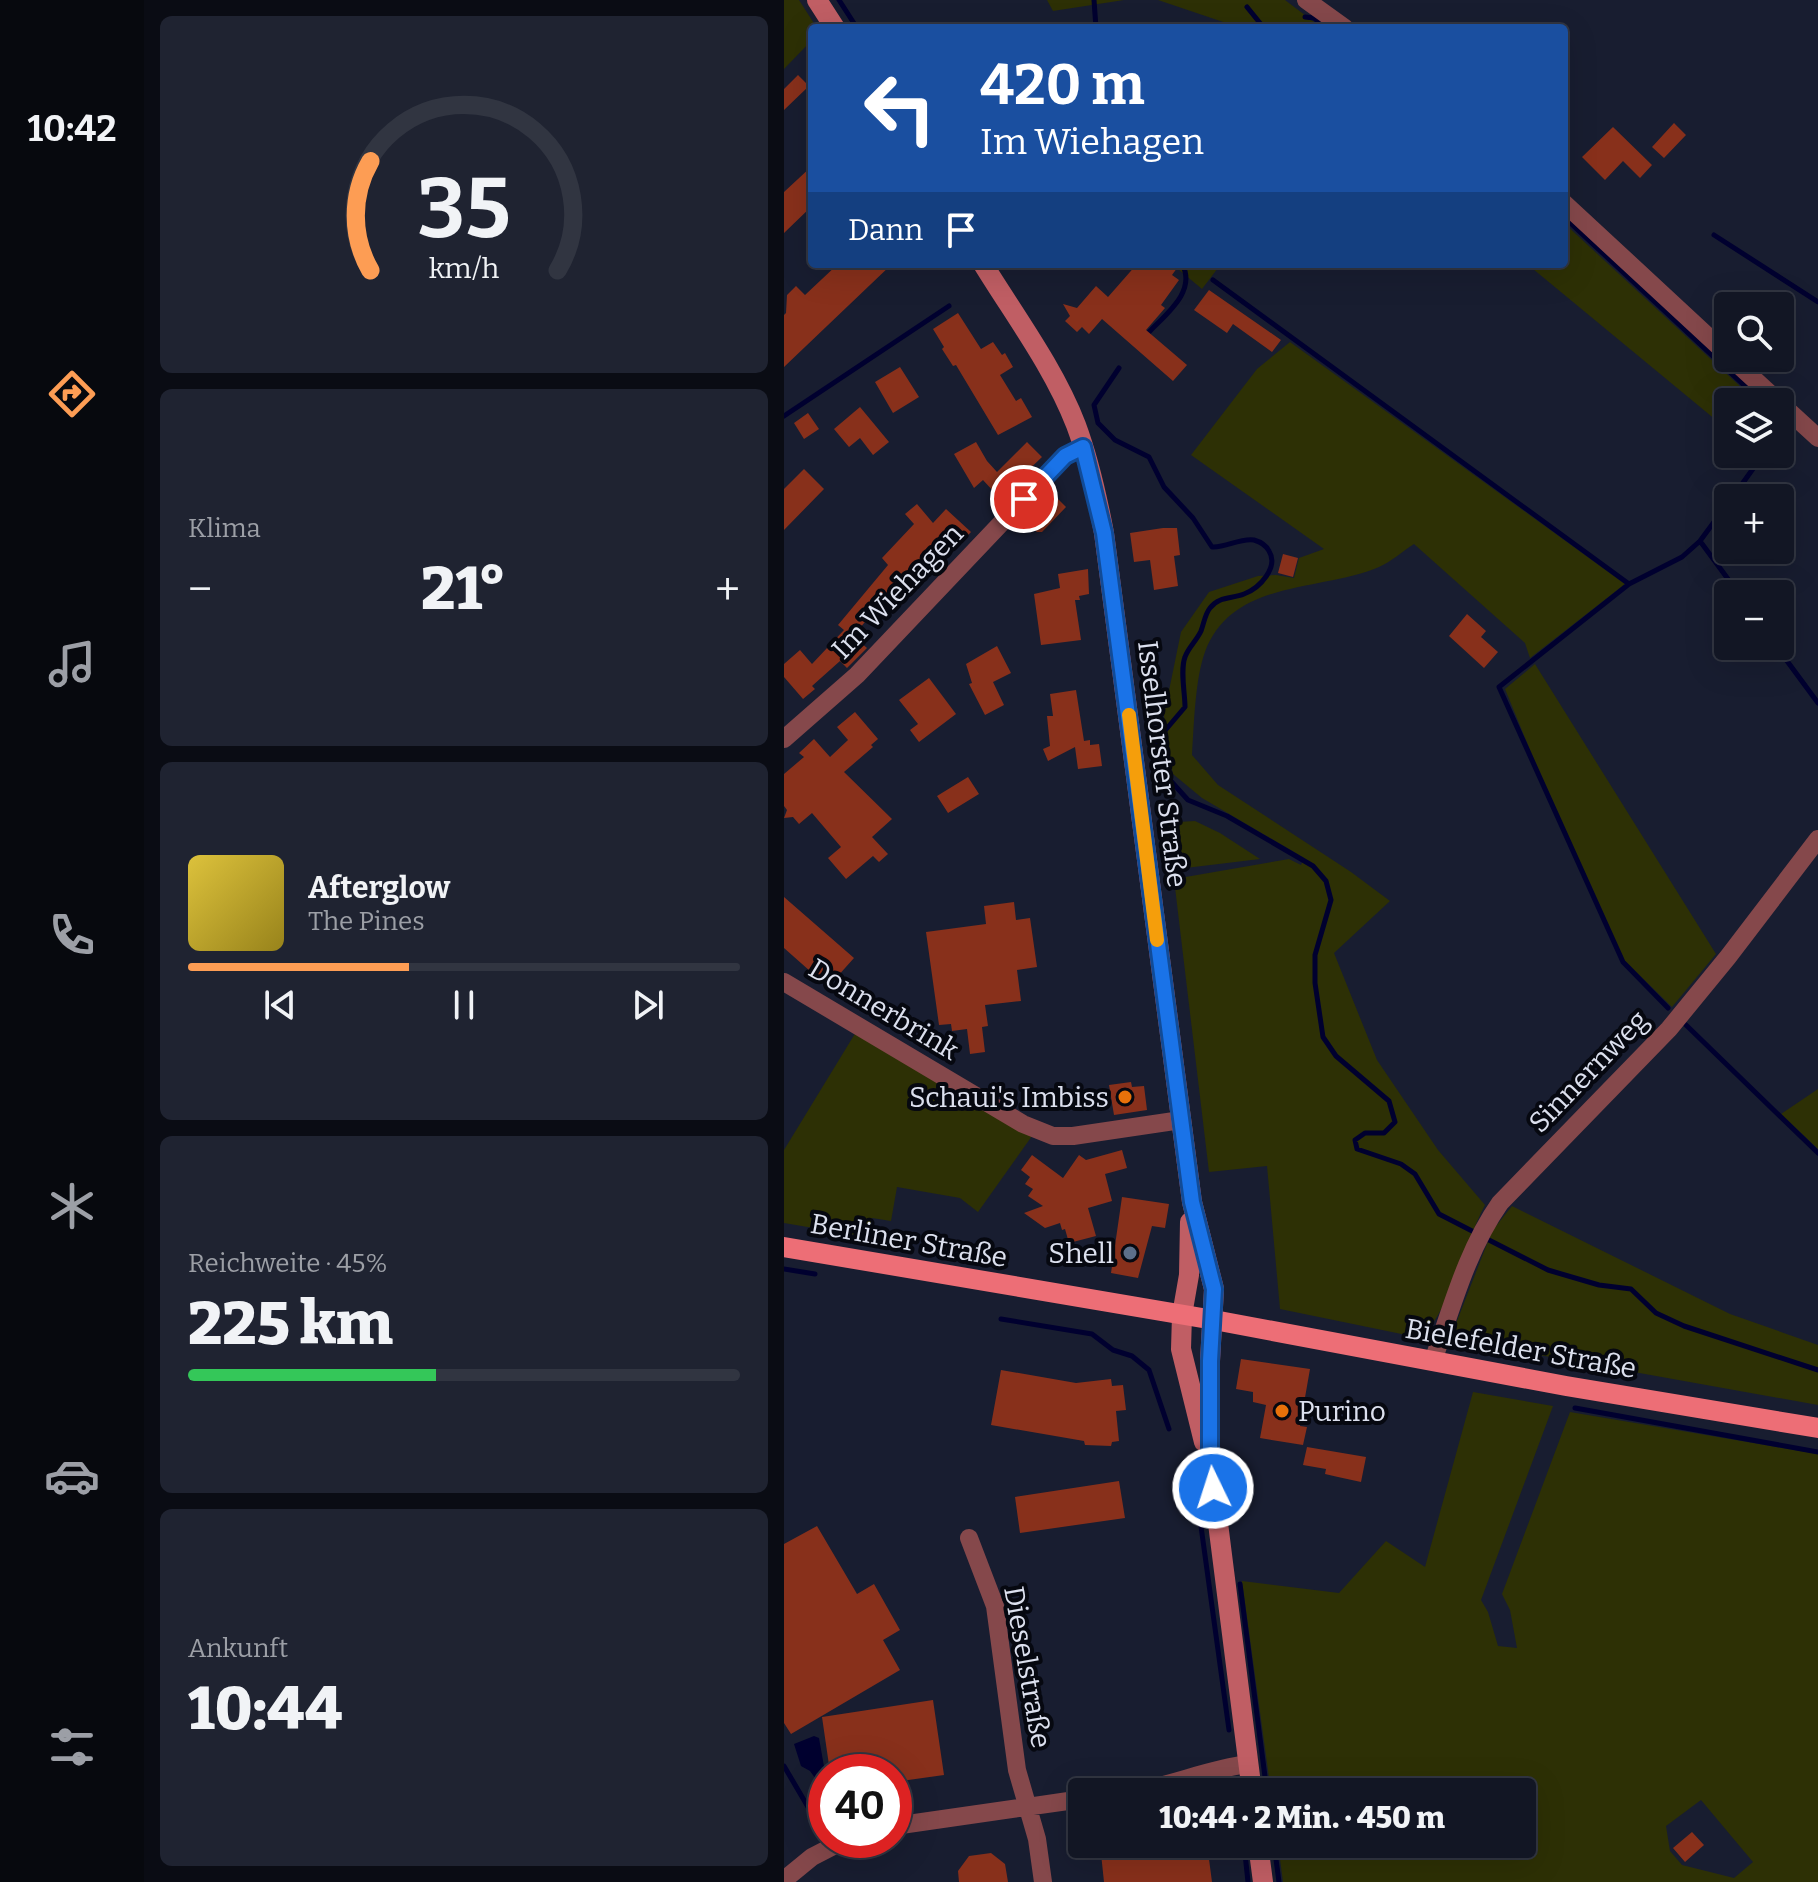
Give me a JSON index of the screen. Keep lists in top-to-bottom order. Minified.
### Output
{"streets":{"main road":["Berliner Straße","Bielefelder Straße"],"street":["Im Wiehagen","Isselhorster Straße","Donnerbrink","Sinnernweg","Dieselstraße"]},"crossings":[["Im Wiehagen","Isselhorster Straße"],["Isselhorster Straße","Donnerbrink"],["Isselhorster Straße","Berliner Straße"],["Isselhorster Straße","Bielefelder Straße"],["Sinnernweg","Bielefelder Straße"],["Berliner Straße","Bielefelder Straße"]],"places":["Schaui's Imbiss","Shell","Purino"],"page":{"tabs":"10:42","turn":["420 m","Im Wiehagen"],"then":"Dann","map_buttons":["+","−"],"tile":["Klima",["Reichweite · 45%","225 km"],["Ankunft","10:44"]],"heat":["−","21°","+"],"song":["Afterglow","The Pines"],"limit":"40","trip":"10:44 · 2 Min. · 450 m","gauge":["35","km/h"]}}
